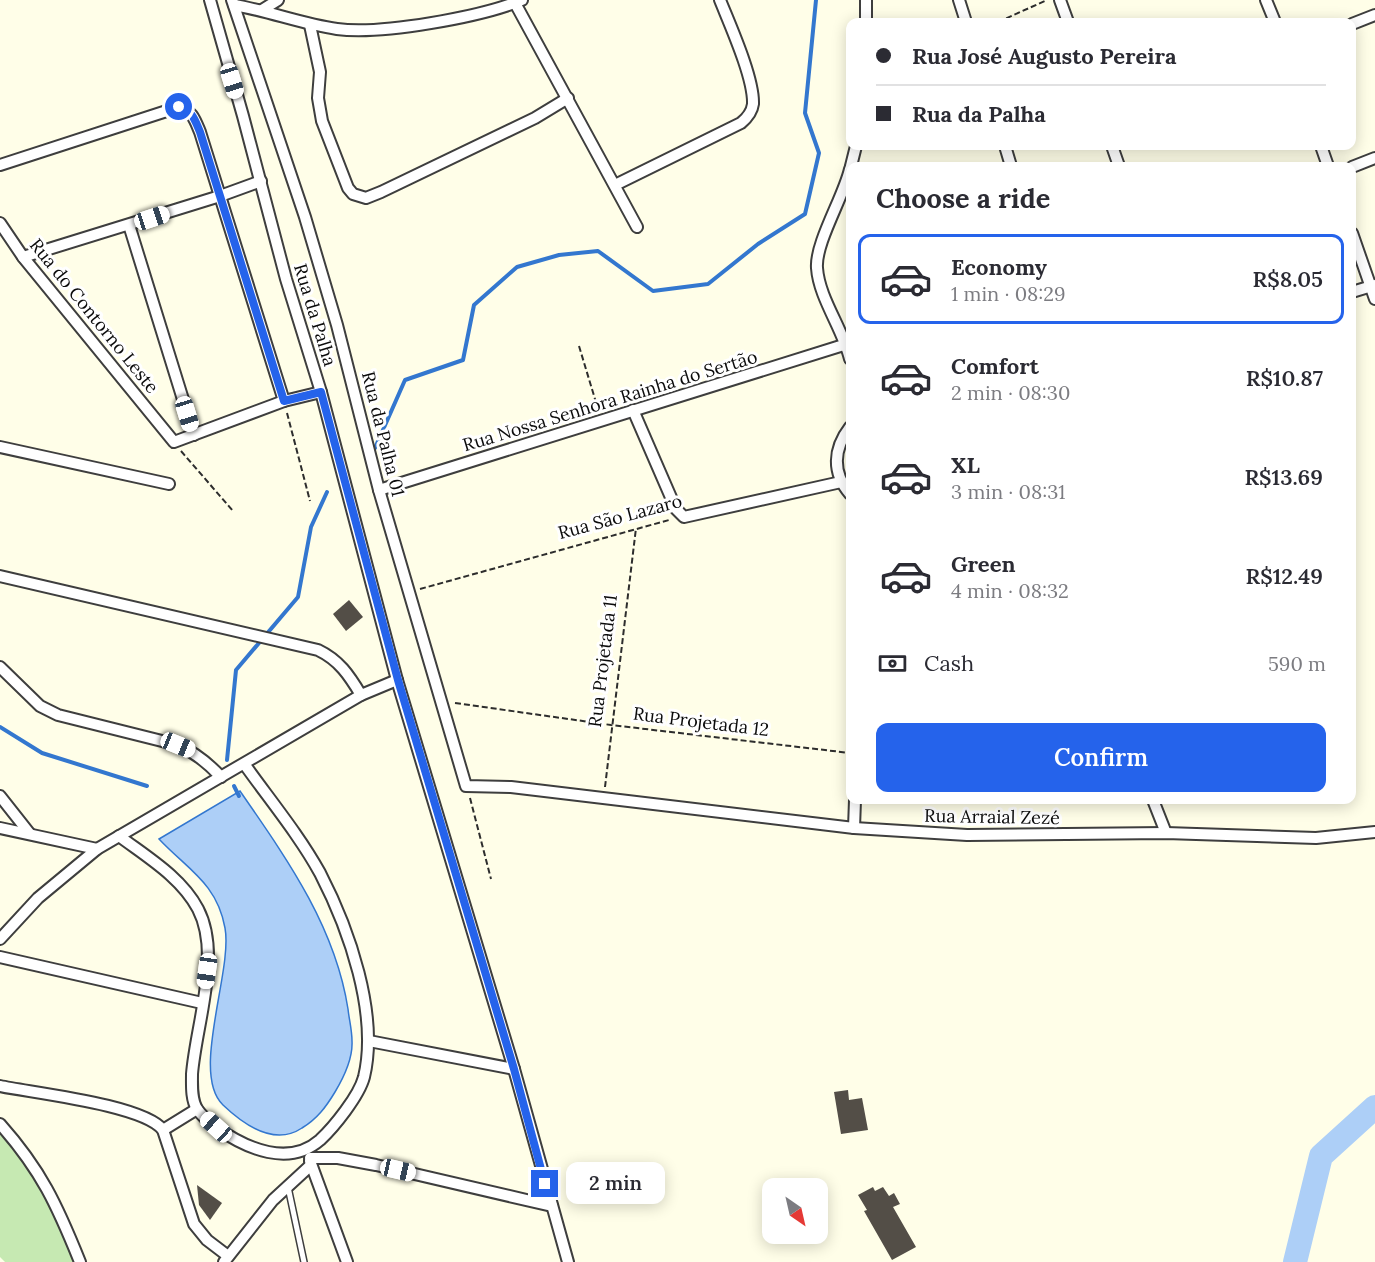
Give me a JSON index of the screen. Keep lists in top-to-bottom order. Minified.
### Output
{"streets":{"street":["Rua da Palha","Rua do Contorno Leste","Rua Nossa Senhora Rainha do Sertão","Rua da Palha 01","Rua São Lazaro","Rua Arraial Zezé"],"path":["Rua Projetada 11","Rua Projetada 12"]},"crossings":[["Rua Nossa Senhora Rainha do Sertão","Rua da Palha 01"],["Rua da Palha 01","Rua São Lazaro"],["Rua da Palha 01","Rua Projetada 12"],["Rua da Palha 01","Rua Arraial Zezé"],["Rua São Lazaro","Rua Projetada 11"],["Rua Projetada 11","Rua Projetada 12"],["Rua Projetada 11","Rua Arraial Zezé"]],"north":"bottom right","page":{"banner":["Rua José Augusto Pereira","Rua da Palha"],"heading":"Choose a ride","list":[{"name":"Economy","note":"1 min · 08:29","value":"R$8.05"},{"name":"Comfort","note":"2 min · 08:30","value":"R$10.87"},{"name":"XL","note":"3 min · 08:31","value":"R$13.69"},{"name":"Green","note":"4 min · 08:32","value":"R$12.49"}],"pay":["Cash","590 m"],"buttons":"Confirm","bubble":"2 min"}}
